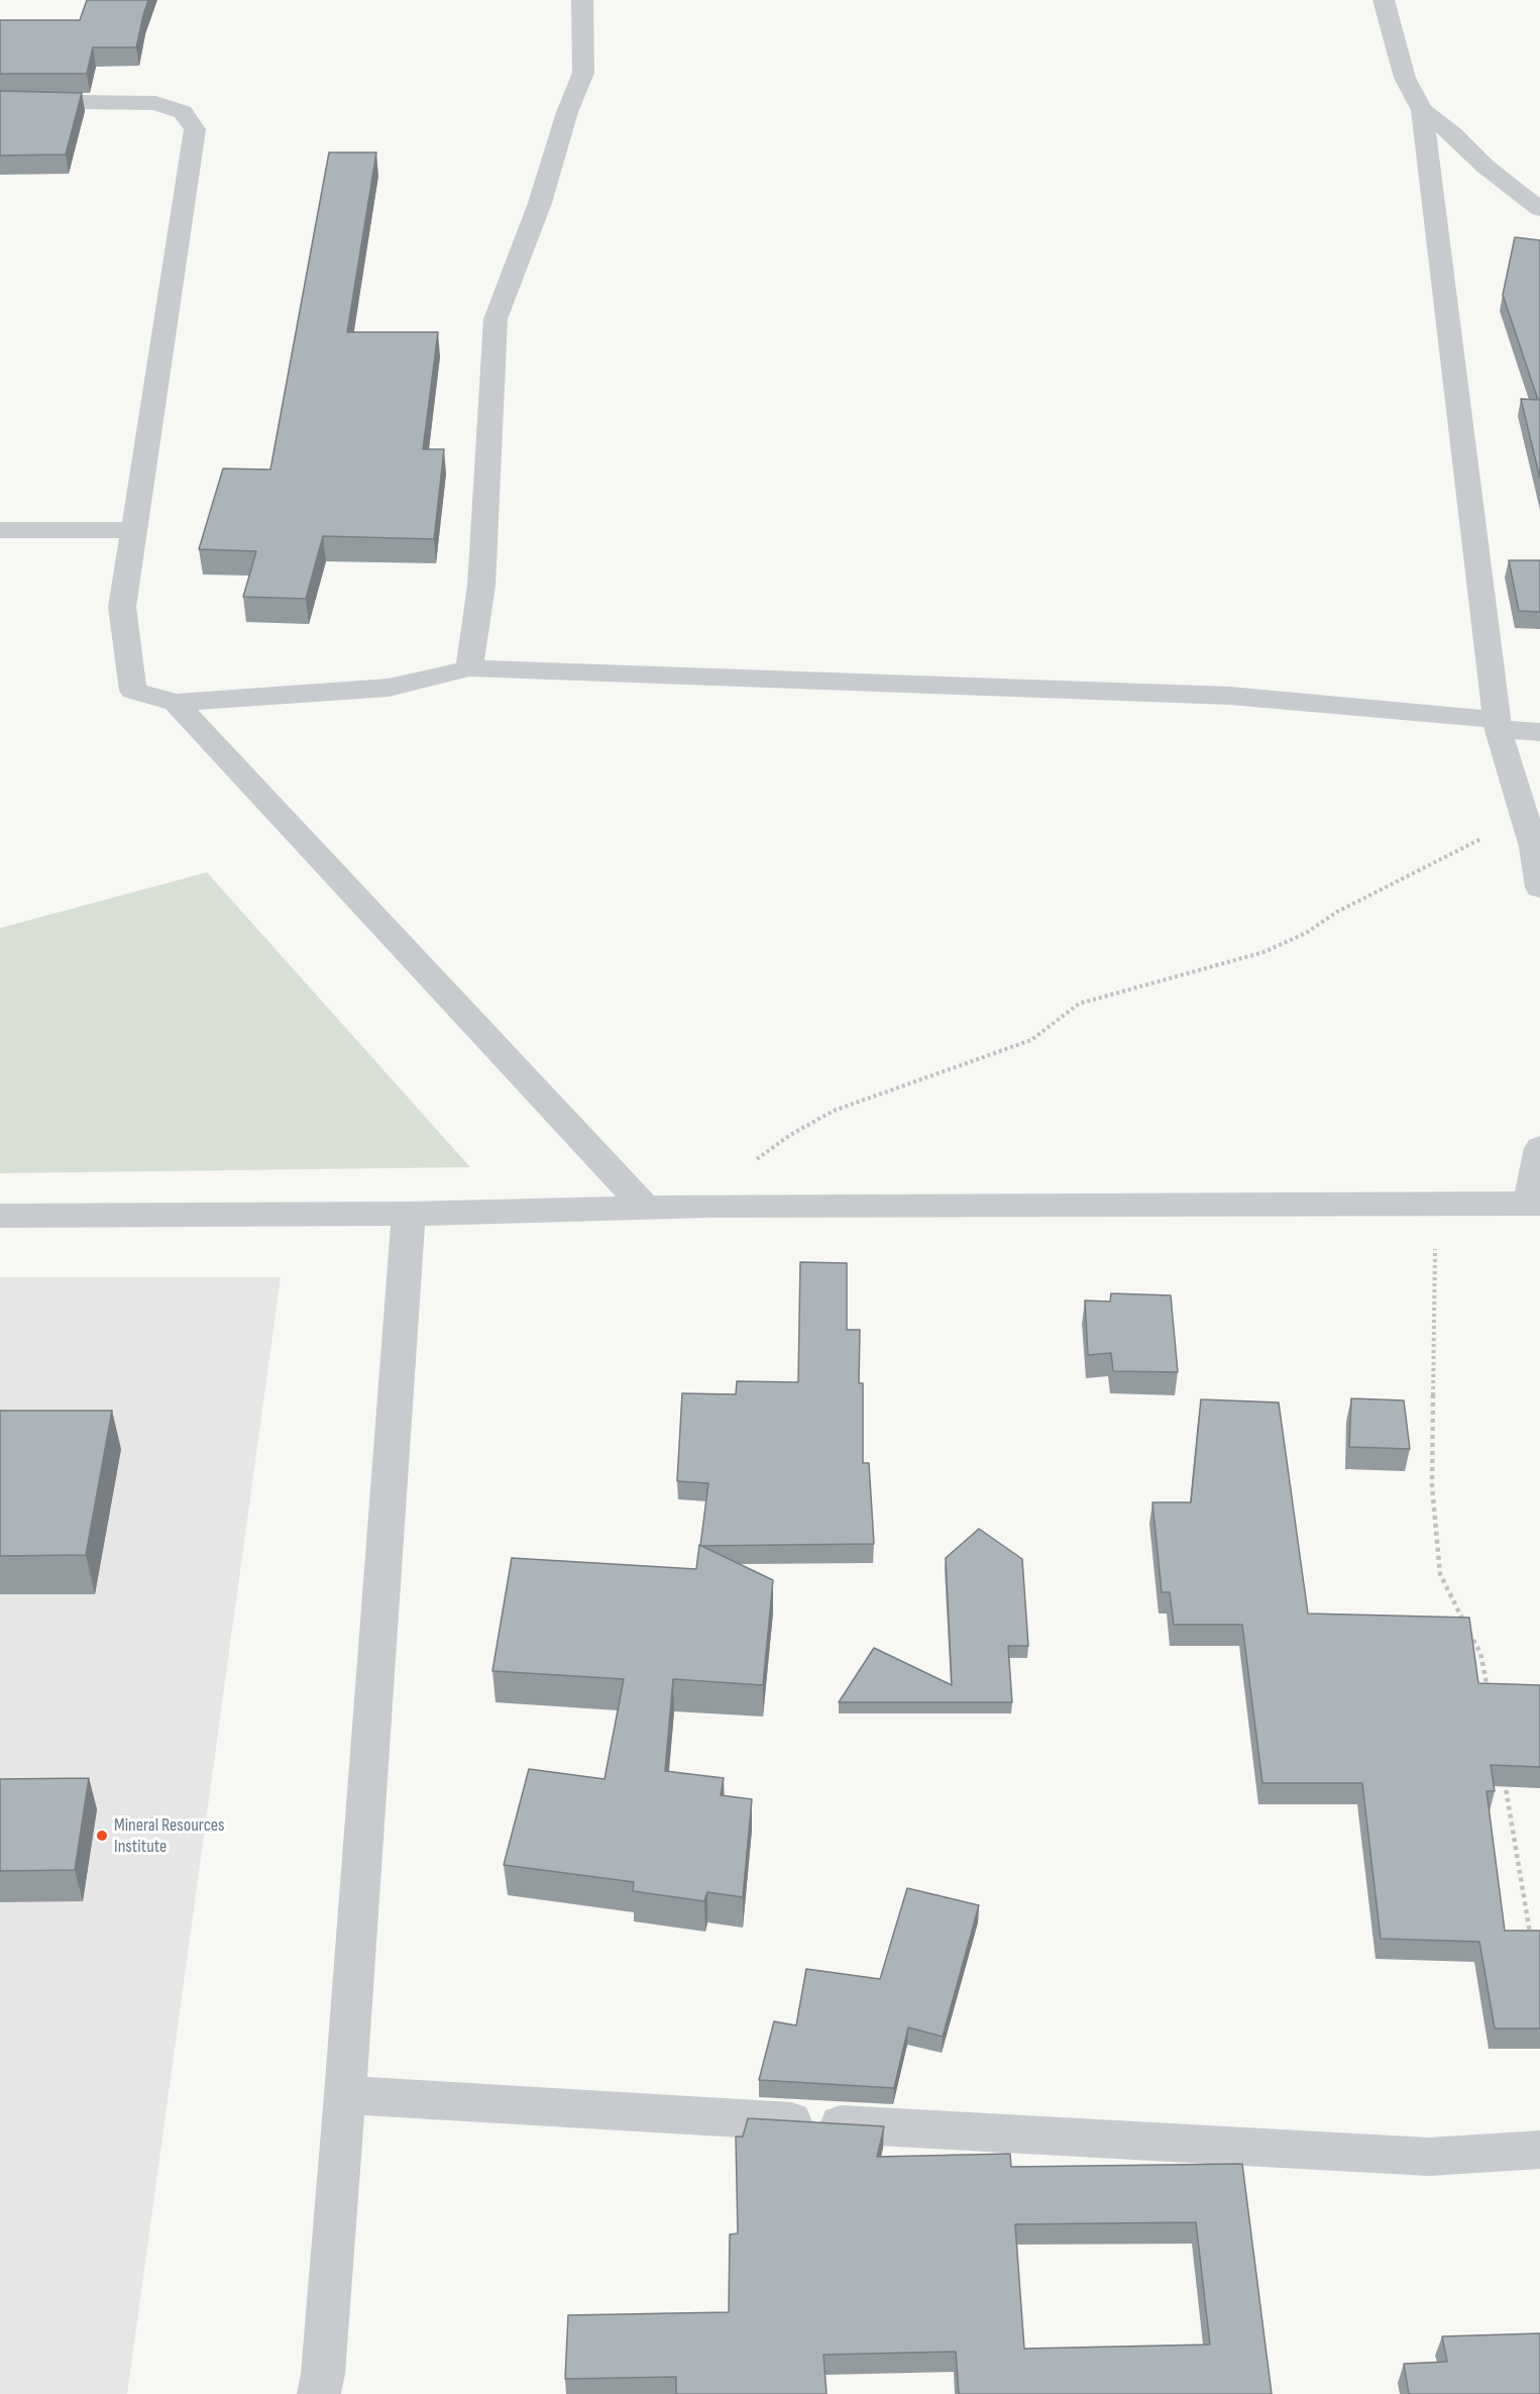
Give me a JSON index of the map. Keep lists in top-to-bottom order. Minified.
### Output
{"places":["Mineral Resources Institute"]}
